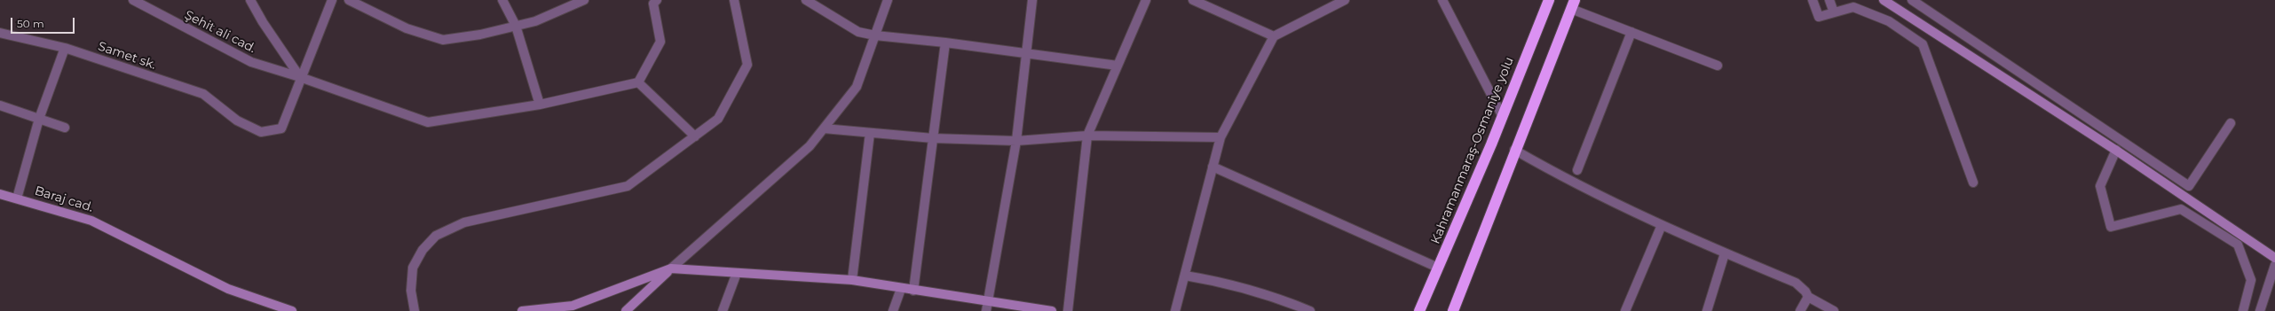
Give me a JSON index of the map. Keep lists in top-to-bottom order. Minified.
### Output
{"streets":{"highway":["Kahramanmaraş-Osmaniye yolu"],"street":["Şehit ali cad.","Samet sk.","Baraj cad."]},"crossings":[["Şehit ali cad.","Samet sk."]],"scale_bar":"50 m"}
